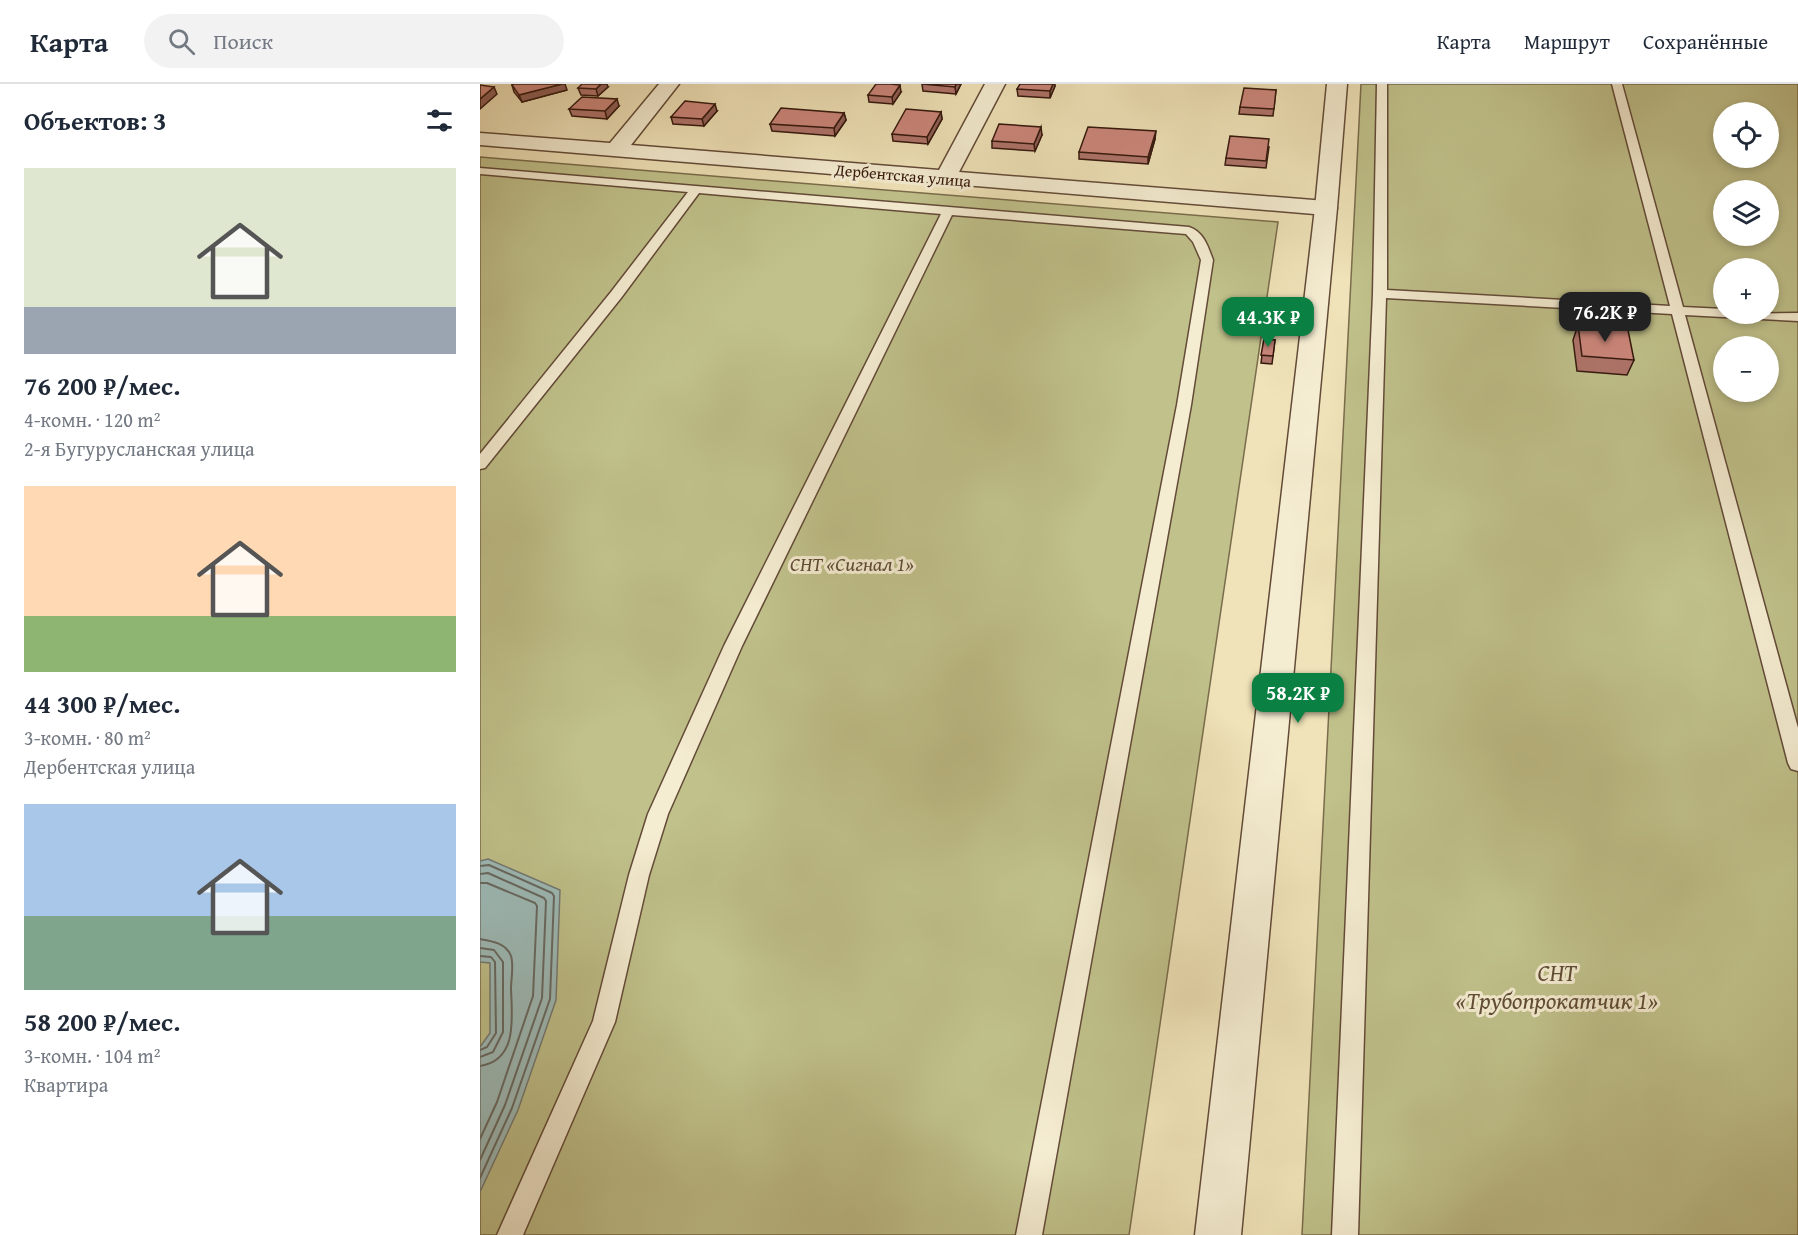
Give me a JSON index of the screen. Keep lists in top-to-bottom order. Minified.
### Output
{"streets":{"street":["Дербентская улица"]},"parks":["СНТ «Сигнал 1»","СНТ «Трубопрокатчик 1»"],"page":{"header":"Карта","search":"Поиск","nav":["Карта","Маршрут","Сохранённые"],"heading":"Объектов: 3","map_buttons":["+","−"],"list":[{"name":"76 200 ₽/мес.","note":"4-комн. · 120 m² · 2-я Бугурусланская улица"},{"name":"44 300 ₽/мес.","note":"3-комн. · 80 m² · Дербентская улица"},{"name":"58 200 ₽/мес.","note":"3-комн. · 104 m² · Квартира"}],"price":["76.2K ₽","44.3K ₽","58.2K ₽"]}}
